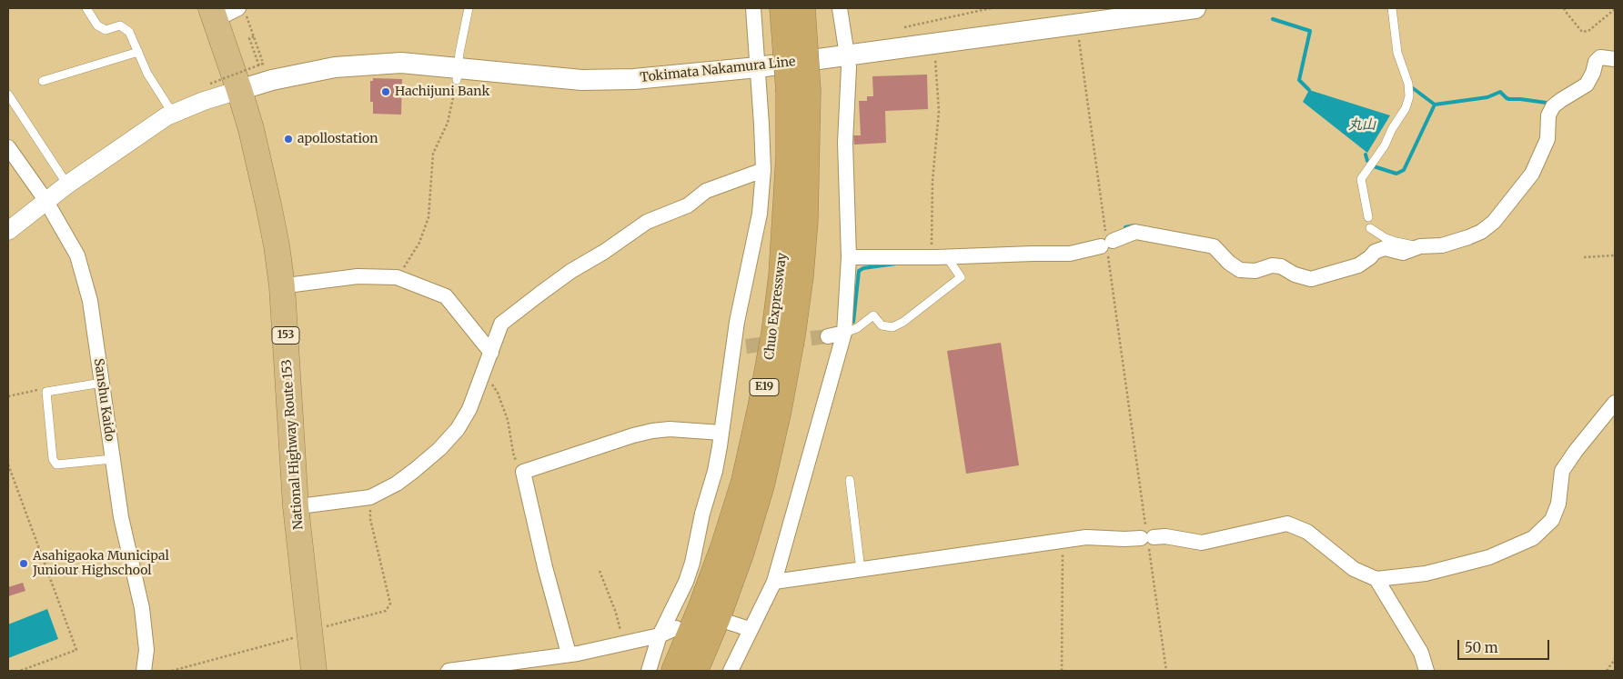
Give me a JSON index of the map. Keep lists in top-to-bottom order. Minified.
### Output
{"streets":{"highway":["Chuo Expressway","153","E19","National Highway Route 153"],"main road":["Tokimata Nakamura Line"],"street":["Sanshu Kaido"]},"crossings":[["Tokimata Nakamura Line","National Highway Route 153"]],"water":["丸山"],"places":["Hachijuni Bank","apollostation","Asahigaoka Municipal Juniour Highschool"],"scale_bar":"50 m"}
